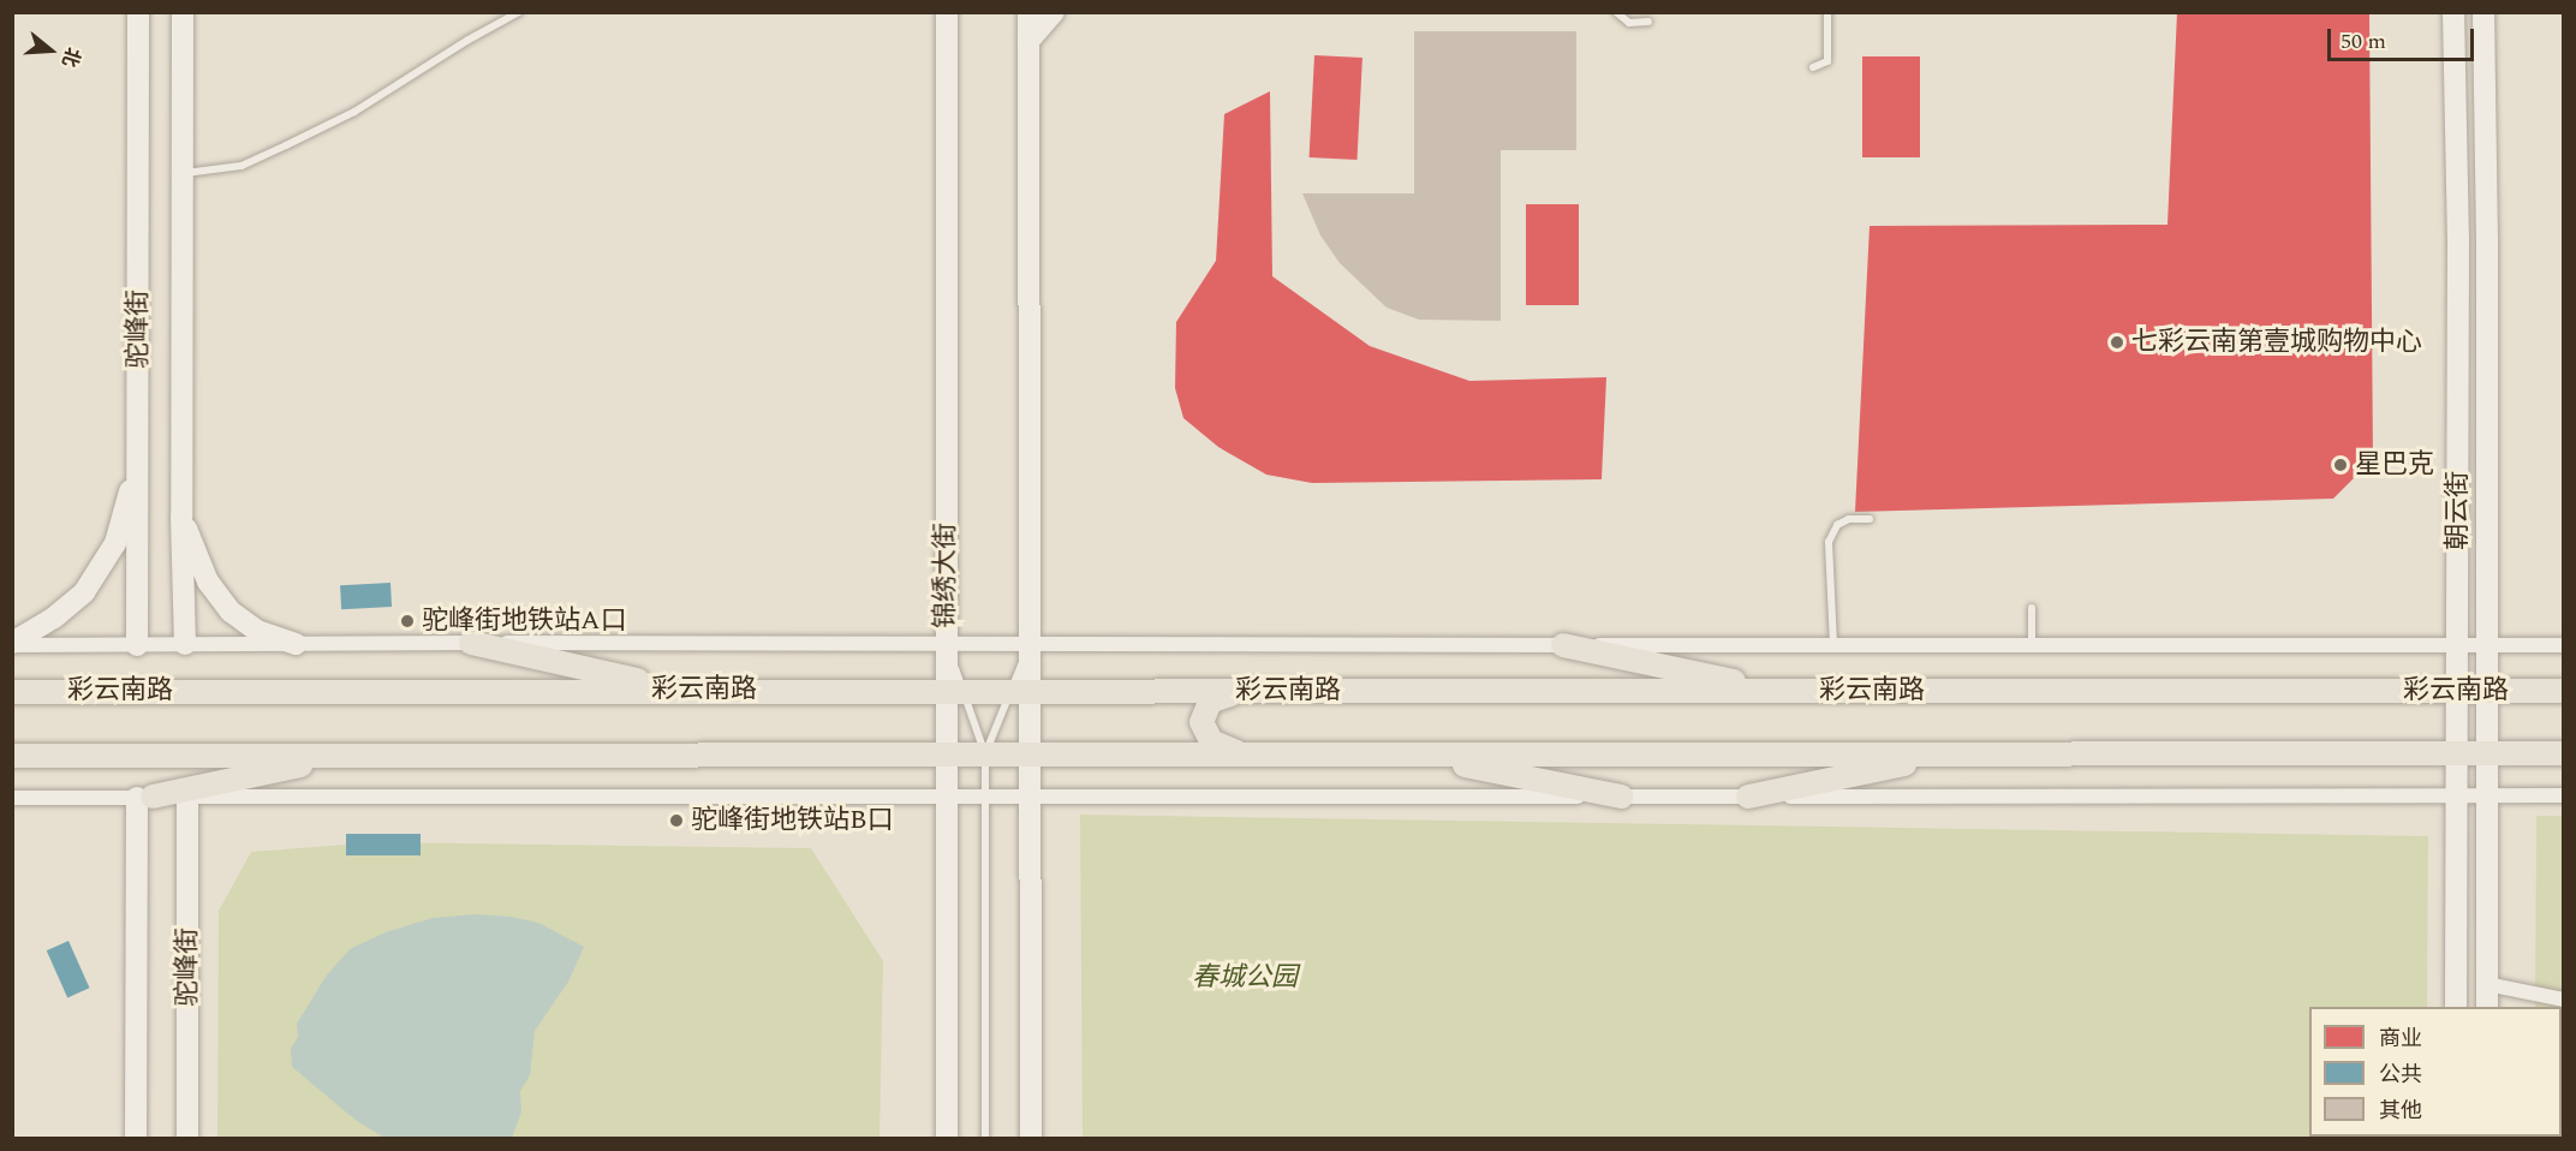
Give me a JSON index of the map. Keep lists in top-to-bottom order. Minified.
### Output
{"streets":{"main road":["驼峰街","朝云街","锦绣大街","彩云南路"]},"crossings":[["朝云街","彩云南路"],["锦绣大街","彩云南路"]],"parks":["春城公园"],"places":["七彩云南第壹城购物中心","星巴克","驼峰街地铁站A口","驼峰街地铁站B口"],"legend":["商业","公共","其他"],"scale_bar":"50 m","north":"right"}
